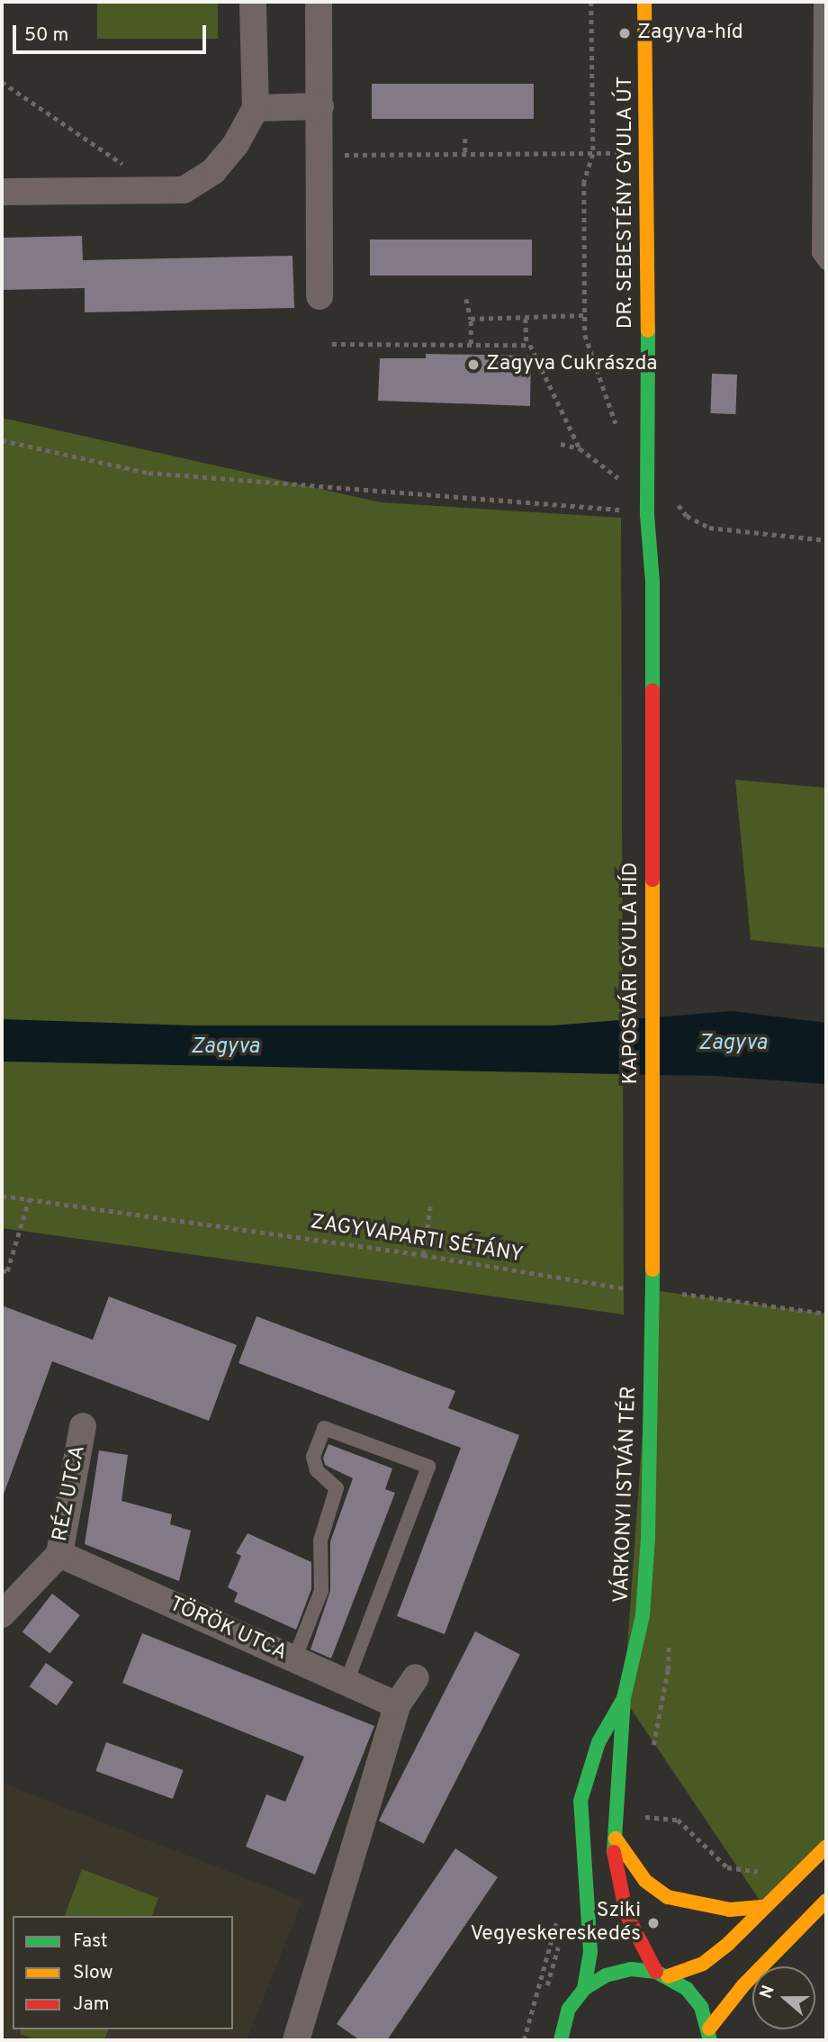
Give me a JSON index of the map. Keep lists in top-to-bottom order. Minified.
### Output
{"streets":{"street":["DR. SEBESTÉNY GYULA ÚT","KAPOSVÁRI GYULA HÍD","RÉZ UTCA","VÁRKONYI ISTVÁN TÉR","TÖRÖK UTCA"],"path":["ZAGYVAPARTI SÉTÁNY"]},"crossings":[["DR. SEBESTÉNY GYULA ÚT","KAPOSVÁRI GYULA HÍD"],["KAPOSVÁRI GYULA HÍD","ZAGYVAPARTI SÉTÁNY"],["KAPOSVÁRI GYULA HÍD","VÁRKONYI ISTVÁN TÉR"],["ZAGYVAPARTI SÉTÁNY","VÁRKONYI ISTVÁN TÉR"],["RÉZ UTCA","TÖRÖK UTCA"]],"water":["Zagyva"],"places":["Zagyva-híd","Zagyva Cukrászda","Sziki Vegyeskereskedés"],"legend":["Fast","Slow","Jam"],"scale_bar":"50 m","north":"left"}
